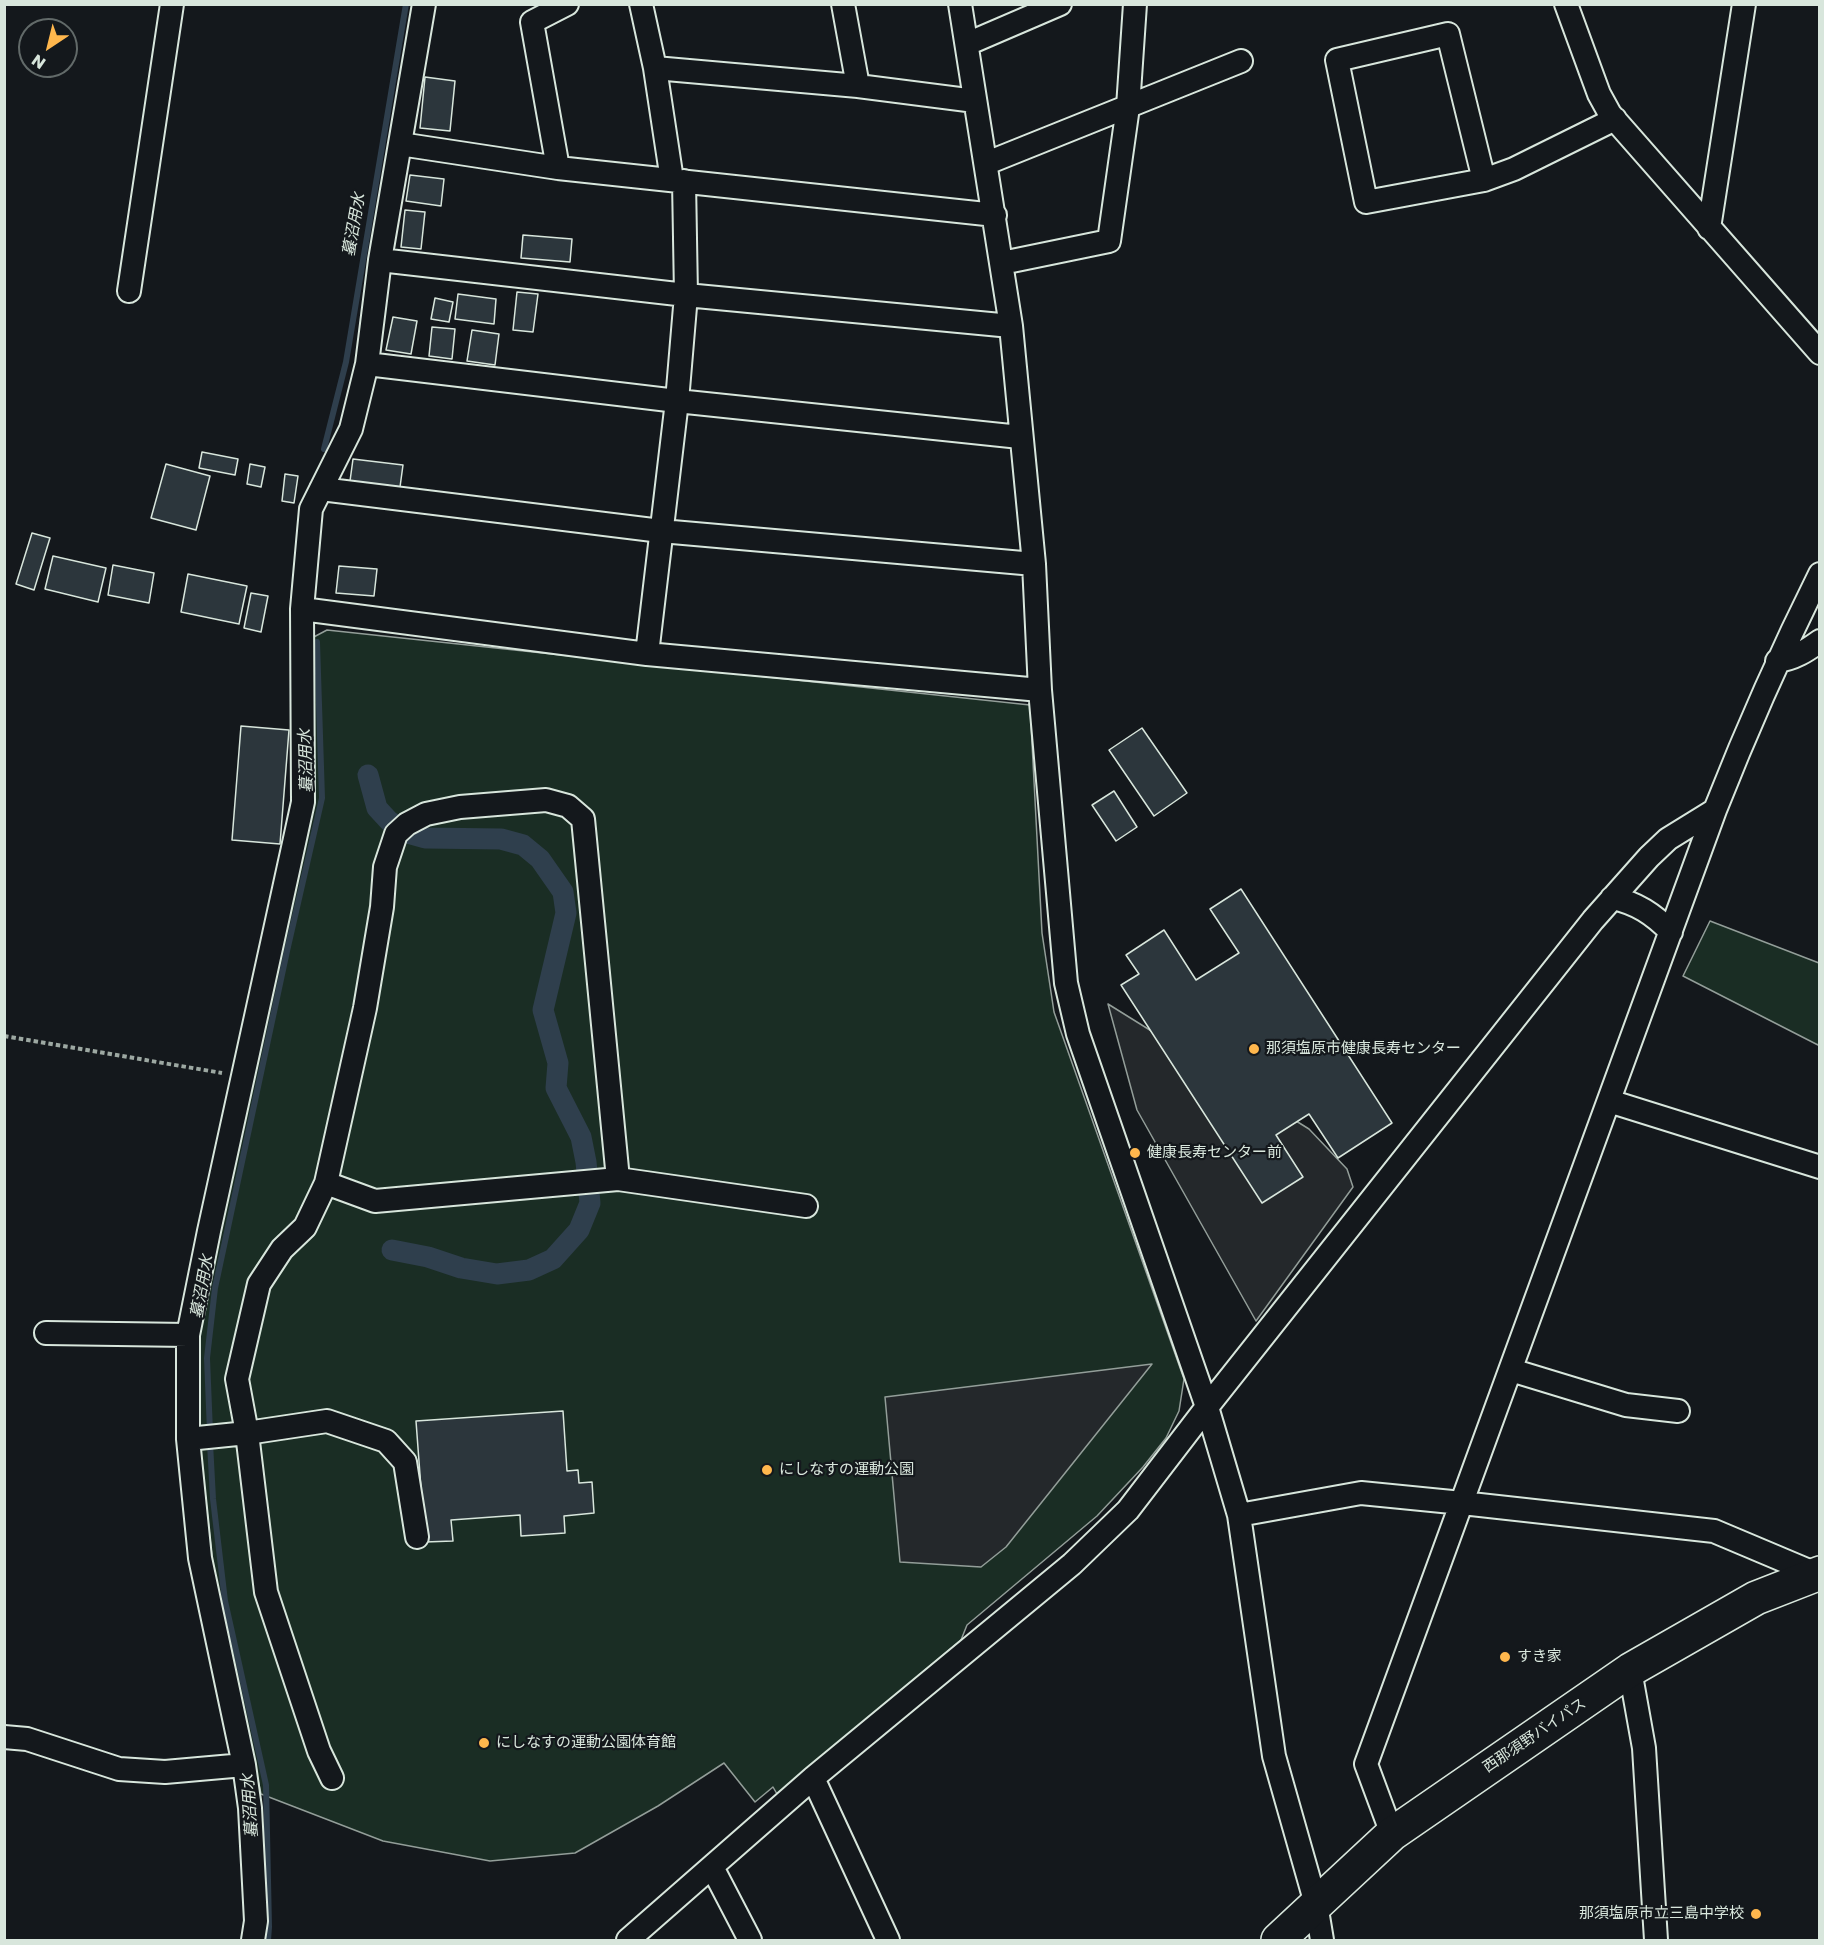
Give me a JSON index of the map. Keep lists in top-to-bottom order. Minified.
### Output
{"streets":{"highway":["西那須野バイパス"]},"water":["蟇沼用水"],"places":["那須塩原市健康長寿センター","健康長寿センター前","にしなすの運動公園","すき家","にしなすの運動公園体育館","那須塩原市立三島中学校"],"north":"bottom left"}
